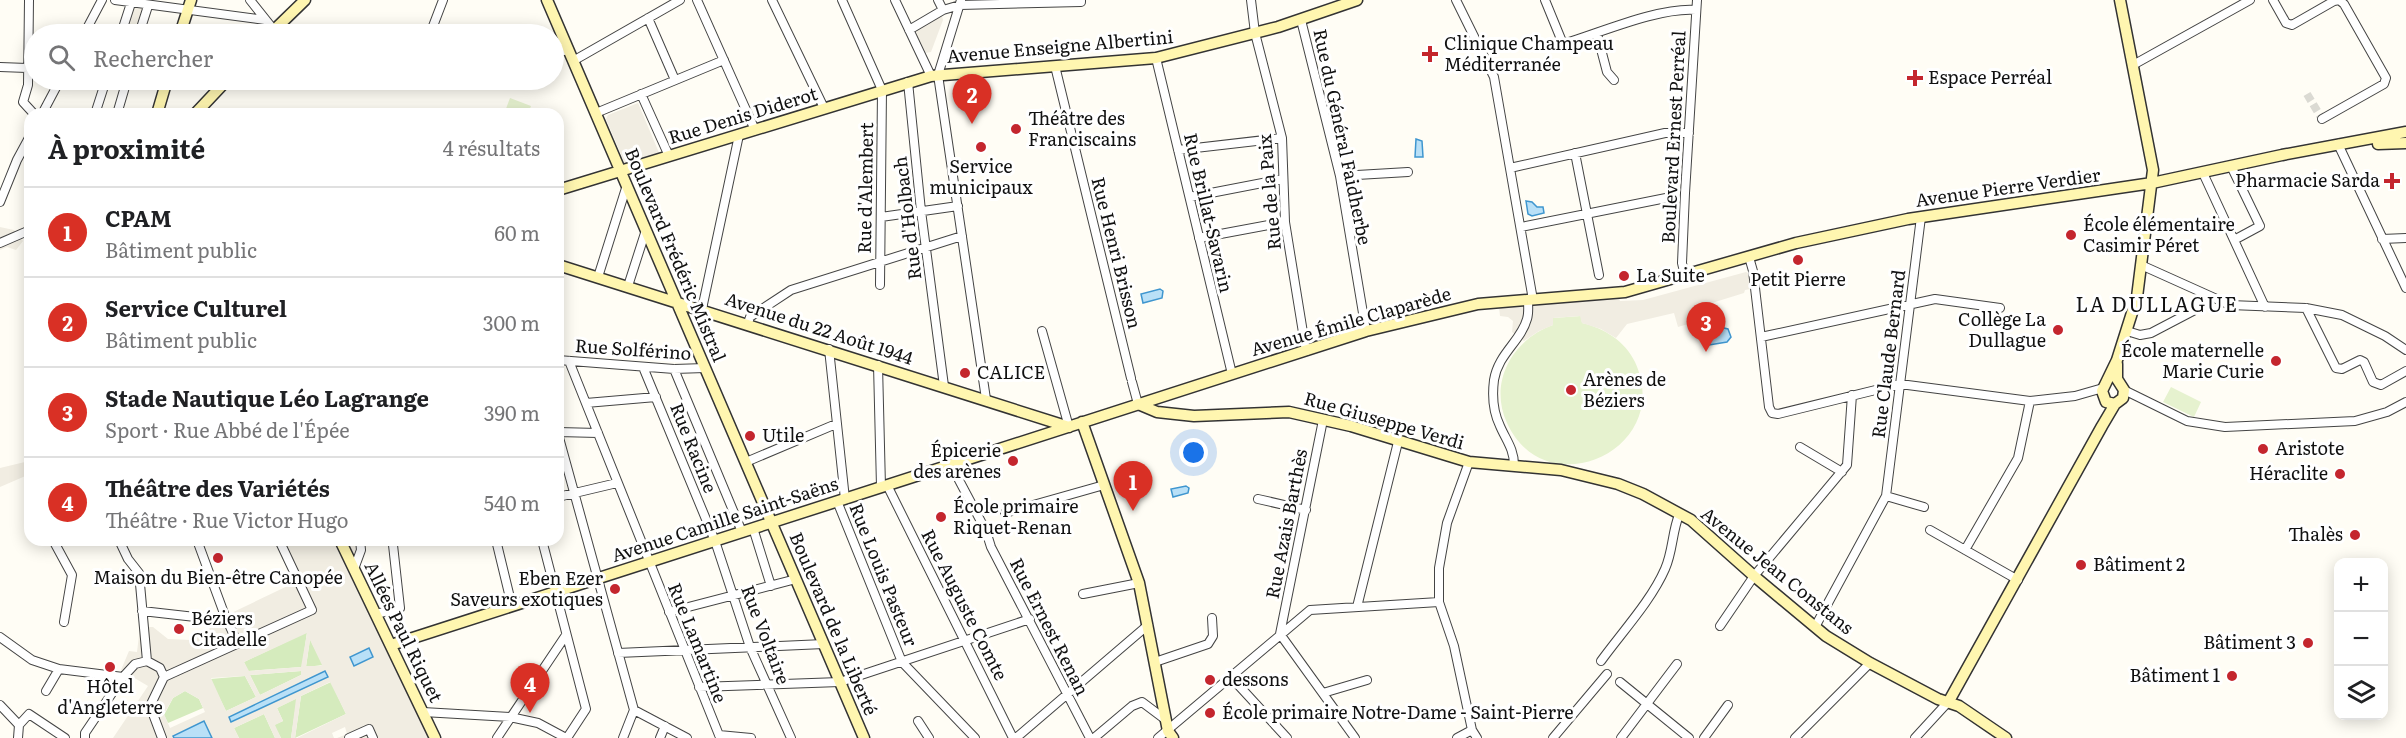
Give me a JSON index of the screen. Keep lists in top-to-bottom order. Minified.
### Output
{"streets":{"street":["Avenue Enseigne Albertini","Rue Denis Diderot","Rue du Général Faidherbe","Boulevard Ernest Perréal","Rue d'Alembert","Avenue Pierre Verdier","Rue de la Paix","Rue Brillat-Savarin","Rue d'Holbach","Rue Henri Brisson","Boulevard Frédéric Mistral","Avenue Émile Claparède","Avenue du 22 Août 1944","Rue Solférino","Rue Claude Bernard","Rue Giuseppe Verdi","Rue Racine","Avenue Camille Saint-Saëns","Rue Azais Barthès","Avenue Jean Constans","Rue Louis Pasteur","Rue Auguste Comte","Boulevard de la Liberté","Rue Ernest Renan","Allées Paul Riquet","Rue Voltaire","Rue Lamartine"]},"crossings":[["Avenue Enseigne Albertini","Rue Denis Diderot"],["Avenue Enseigne Albertini","Rue du Général Faidherbe"],["Avenue Enseigne Albertini","Rue de la Paix"],["Avenue Enseigne Albertini","Rue Brillat-Savarin"],["Avenue Enseigne Albertini","Rue Henri Brisson"],["Rue Denis Diderot","Rue d'Alembert"],["Rue Denis Diderot","Rue d'Holbach"],["Rue Denis Diderot","Boulevard Frédéric Mistral"],["Rue du Général Faidherbe","Avenue Émile Claparède"],["Boulevard Ernest Perréal","Avenue Pierre Verdier"],["Boulevard Ernest Perréal","Avenue Émile Claparède"],["Avenue Pierre Verdier","Avenue Émile Claparède"],["Avenue Pierre Verdier","Rue Claude Bernard"],["Rue de la Paix","Avenue Émile Claparède"],["Rue Brillat-Savarin","Avenue Émile Claparède"],["Rue d'Holbach","Avenue du 22 Août 1944"],["Rue Henri Brisson","Avenue Émile Claparède"],["Rue Henri Brisson","Rue Giuseppe Verdi"],["Boulevard Frédéric Mistral","Avenue du 22 Août 1944"],["Boulevard Frédéric Mistral","Rue Solférino"],["Boulevard Frédéric Mistral","Avenue Camille Saint-Saëns"],["Boulevard Frédéric Mistral","Boulevard de la Liberté"],["Avenue Émile Claparède","Avenue du 22 Août 1944"],["Avenue Émile Claparède","Rue Giuseppe Verdi"],["Avenue Émile Claparède","Avenue Camille Saint-Saëns"],["Avenue du 22 Août 1944","Avenue Camille Saint-Saëns"],["Avenue du 22 Août 1944","Rue Louis Pasteur"],["Rue Solférino","Rue Racine"],["Rue Solférino","Rue Lamartine"],["Rue Claude Bernard","Avenue Jean Constans"],["Rue Giuseppe Verdi","Rue Azais Barthès"],["Rue Giuseppe Verdi","Avenue Jean Constans"],["Rue Racine","Avenue Camille Saint-Saëns"],["Rue Racine","Rue Voltaire"],["Avenue Camille Saint-Saëns","Rue Louis Pasteur"],["Avenue Camille Saint-Saëns","Rue Auguste Comte"],["Avenue Camille Saint-Saëns","Boulevard de la Liberté"],["Avenue Camille Saint-Saëns","Rue Ernest Renan"],["Avenue Camille Saint-Saëns","Allées Paul Riquet"],["Avenue Camille Saint-Saëns","Rue Voltaire"],["Avenue Camille Saint-Saëns","Rue Lamartine"]],"districts":["LA DULLAGUE"],"places":{"health":["Clinique Champeau Méditerranée","Espace Perréal","Pharmacie Sarda"],"other":["Théâtre des Franciscains","Service municipaux","École élémentaire Casimir Péret","Petit Pierre","La Suite","Collège La Dullague","École maternelle Marie Curie","CALICE","Arènes de Béziers","Utile","Aristote","Épicerie des arènes","Héraclite","École primaire Riquet-Renan","Thalès","Maison du Bien-être Canopée","Bâtiment 2","Eben Ezer Saveurs exotiques","Béziers Citadelle","Bâtiment 3","Hôtel d'Angleterre","Bâtiment 1","dessons","École primaire Notre-Dame - Saint-Pierre"]},"page":{"search":"Rechercher","pins":["2","3","1","4"],"heading":["À proximité","4 résultats"],"list":[{"mark":"1","name":"CPAM","note":"Bâtiment public","value":"60 m"},{"mark":"2","name":"Service Culturel","note":"Bâtiment public","value":"300 m"},{"mark":"3","name":"Stade Nautique Léo Lagrange","note":"Sport · Rue Abbé de l'Épée","value":"390 m"},{"mark":"4","name":"Théâtre des Variétés","note":"Théâtre · Rue Victor Hugo","value":"540 m"}],"map_buttons":["+","−"]}}
